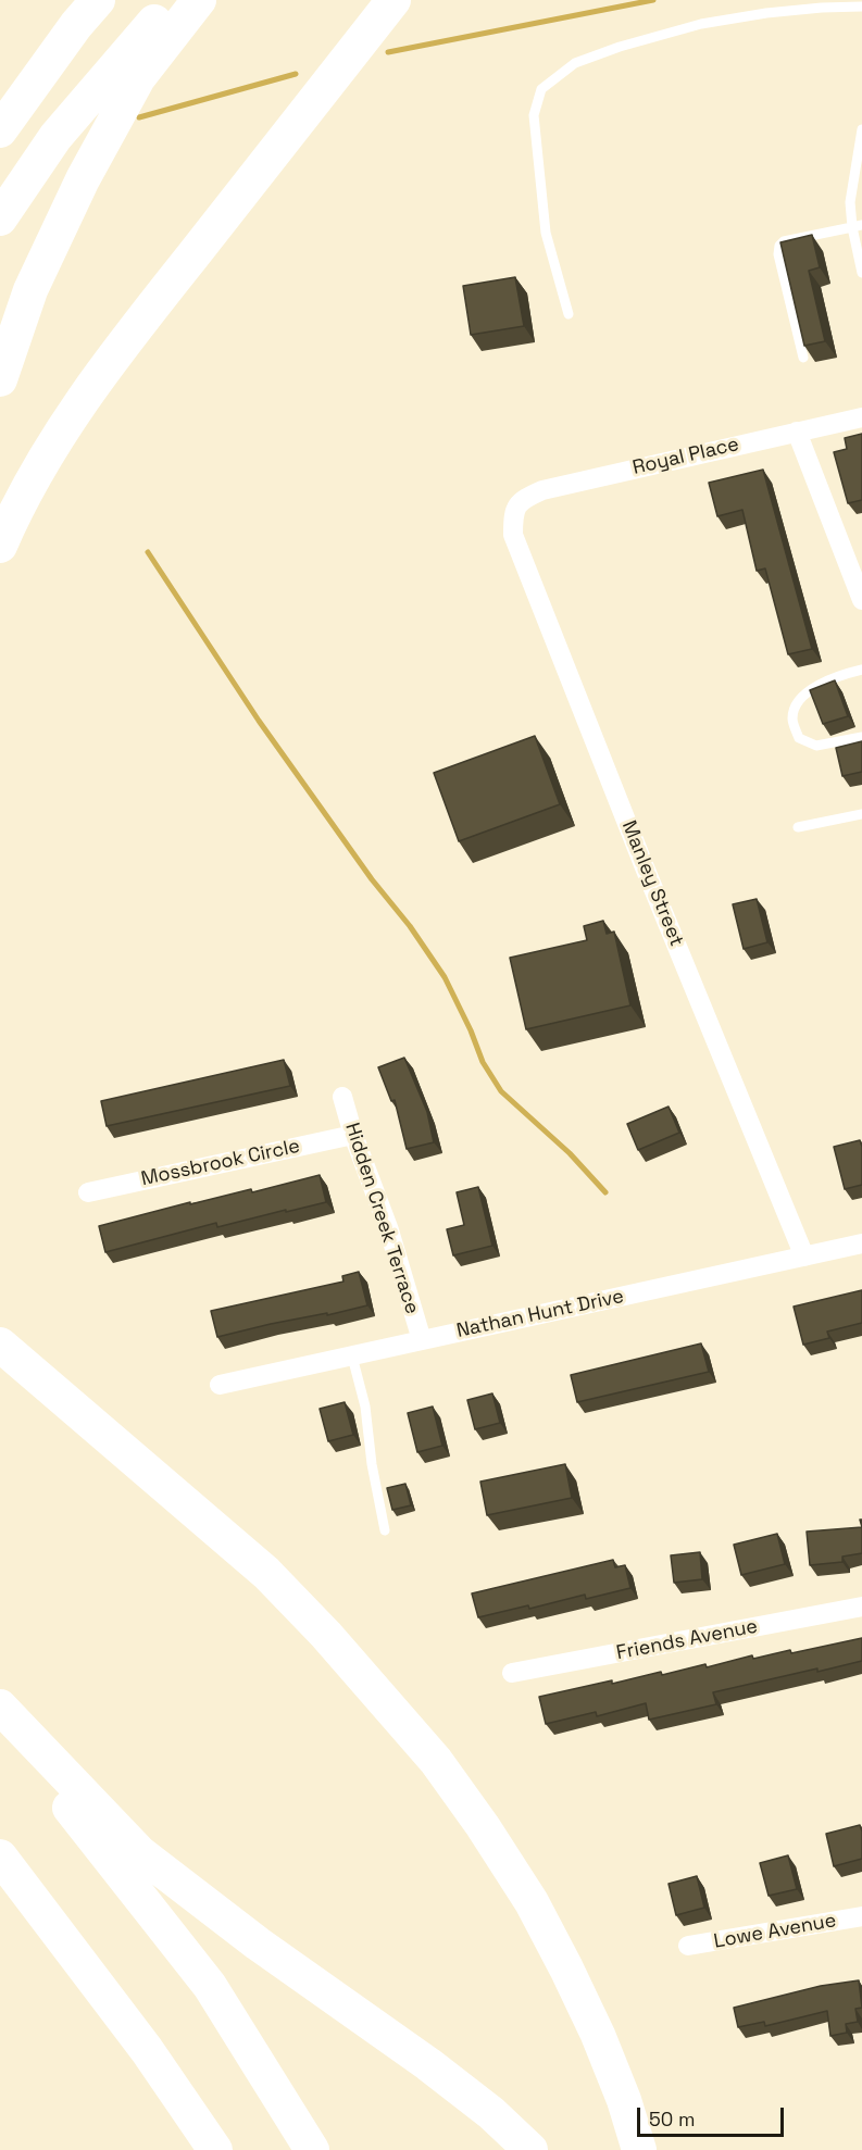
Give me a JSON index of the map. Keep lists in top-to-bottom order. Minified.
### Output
{"streets":{"street":["Royal Place","Manley Street","Mossbrook Circle","Hidden Creek Terrace","Nathan Hunt Drive","Friends Avenue","Lowe Avenue"]},"crossings":[["Royal Place","Manley Street"],["Manley Street","Nathan Hunt Drive"],["Mossbrook Circle","Hidden Creek Terrace"],["Hidden Creek Terrace","Nathan Hunt Drive"]],"scale_bar":"50 m"}
